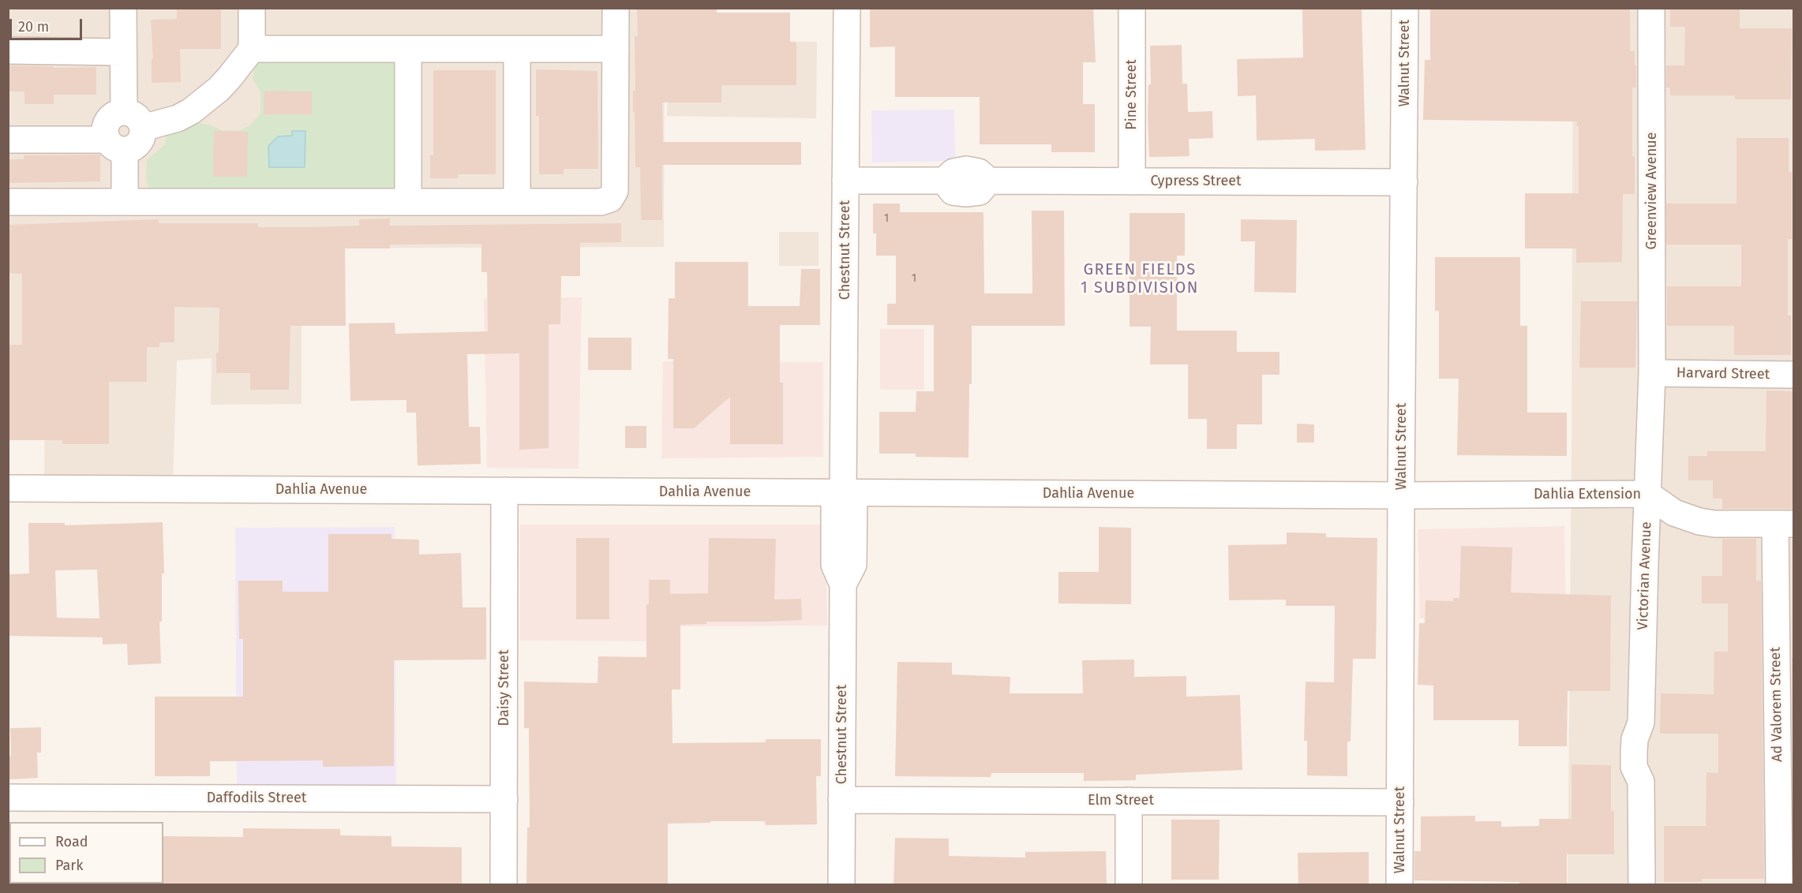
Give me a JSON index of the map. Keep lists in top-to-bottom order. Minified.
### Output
{"streets":{"street":["Walnut Street","Pine Street","Cypress Street","Greenview Avenue","Chestnut Street","Harvard Street","Dahlia Avenue","Dahlia Extension","Victorian Avenue","Daisy Street","Ad Valorem Street","Daffodils Street","Elm Street"]},"crossings":[["Walnut Street","Cypress Street"],["Walnut Street","Dahlia Avenue"],["Walnut Street","Dahlia Extension"],["Walnut Street","Elm Street"],["Pine Street","Cypress Street"],["Cypress Street","Chestnut Street"],["Greenview Avenue","Harvard Street"],["Greenview Avenue","Victorian Avenue"],["Chestnut Street","Dahlia Avenue"],["Chestnut Street","Elm Street"],["Harvard Street","Victorian Avenue"],["Dahlia Avenue","Dahlia Extension"],["Dahlia Avenue","Daisy Street"],["Dahlia Extension","Victorian Avenue"],["Dahlia Extension","Ad Valorem Street"],["Daisy Street","Daffodils Street"]],"districts":["GREEN FIELDS 1 SUBDIVISION"],"house_numbers":["1","1"],"legend":["Road","Park"],"scale_bar":"20 m"}
